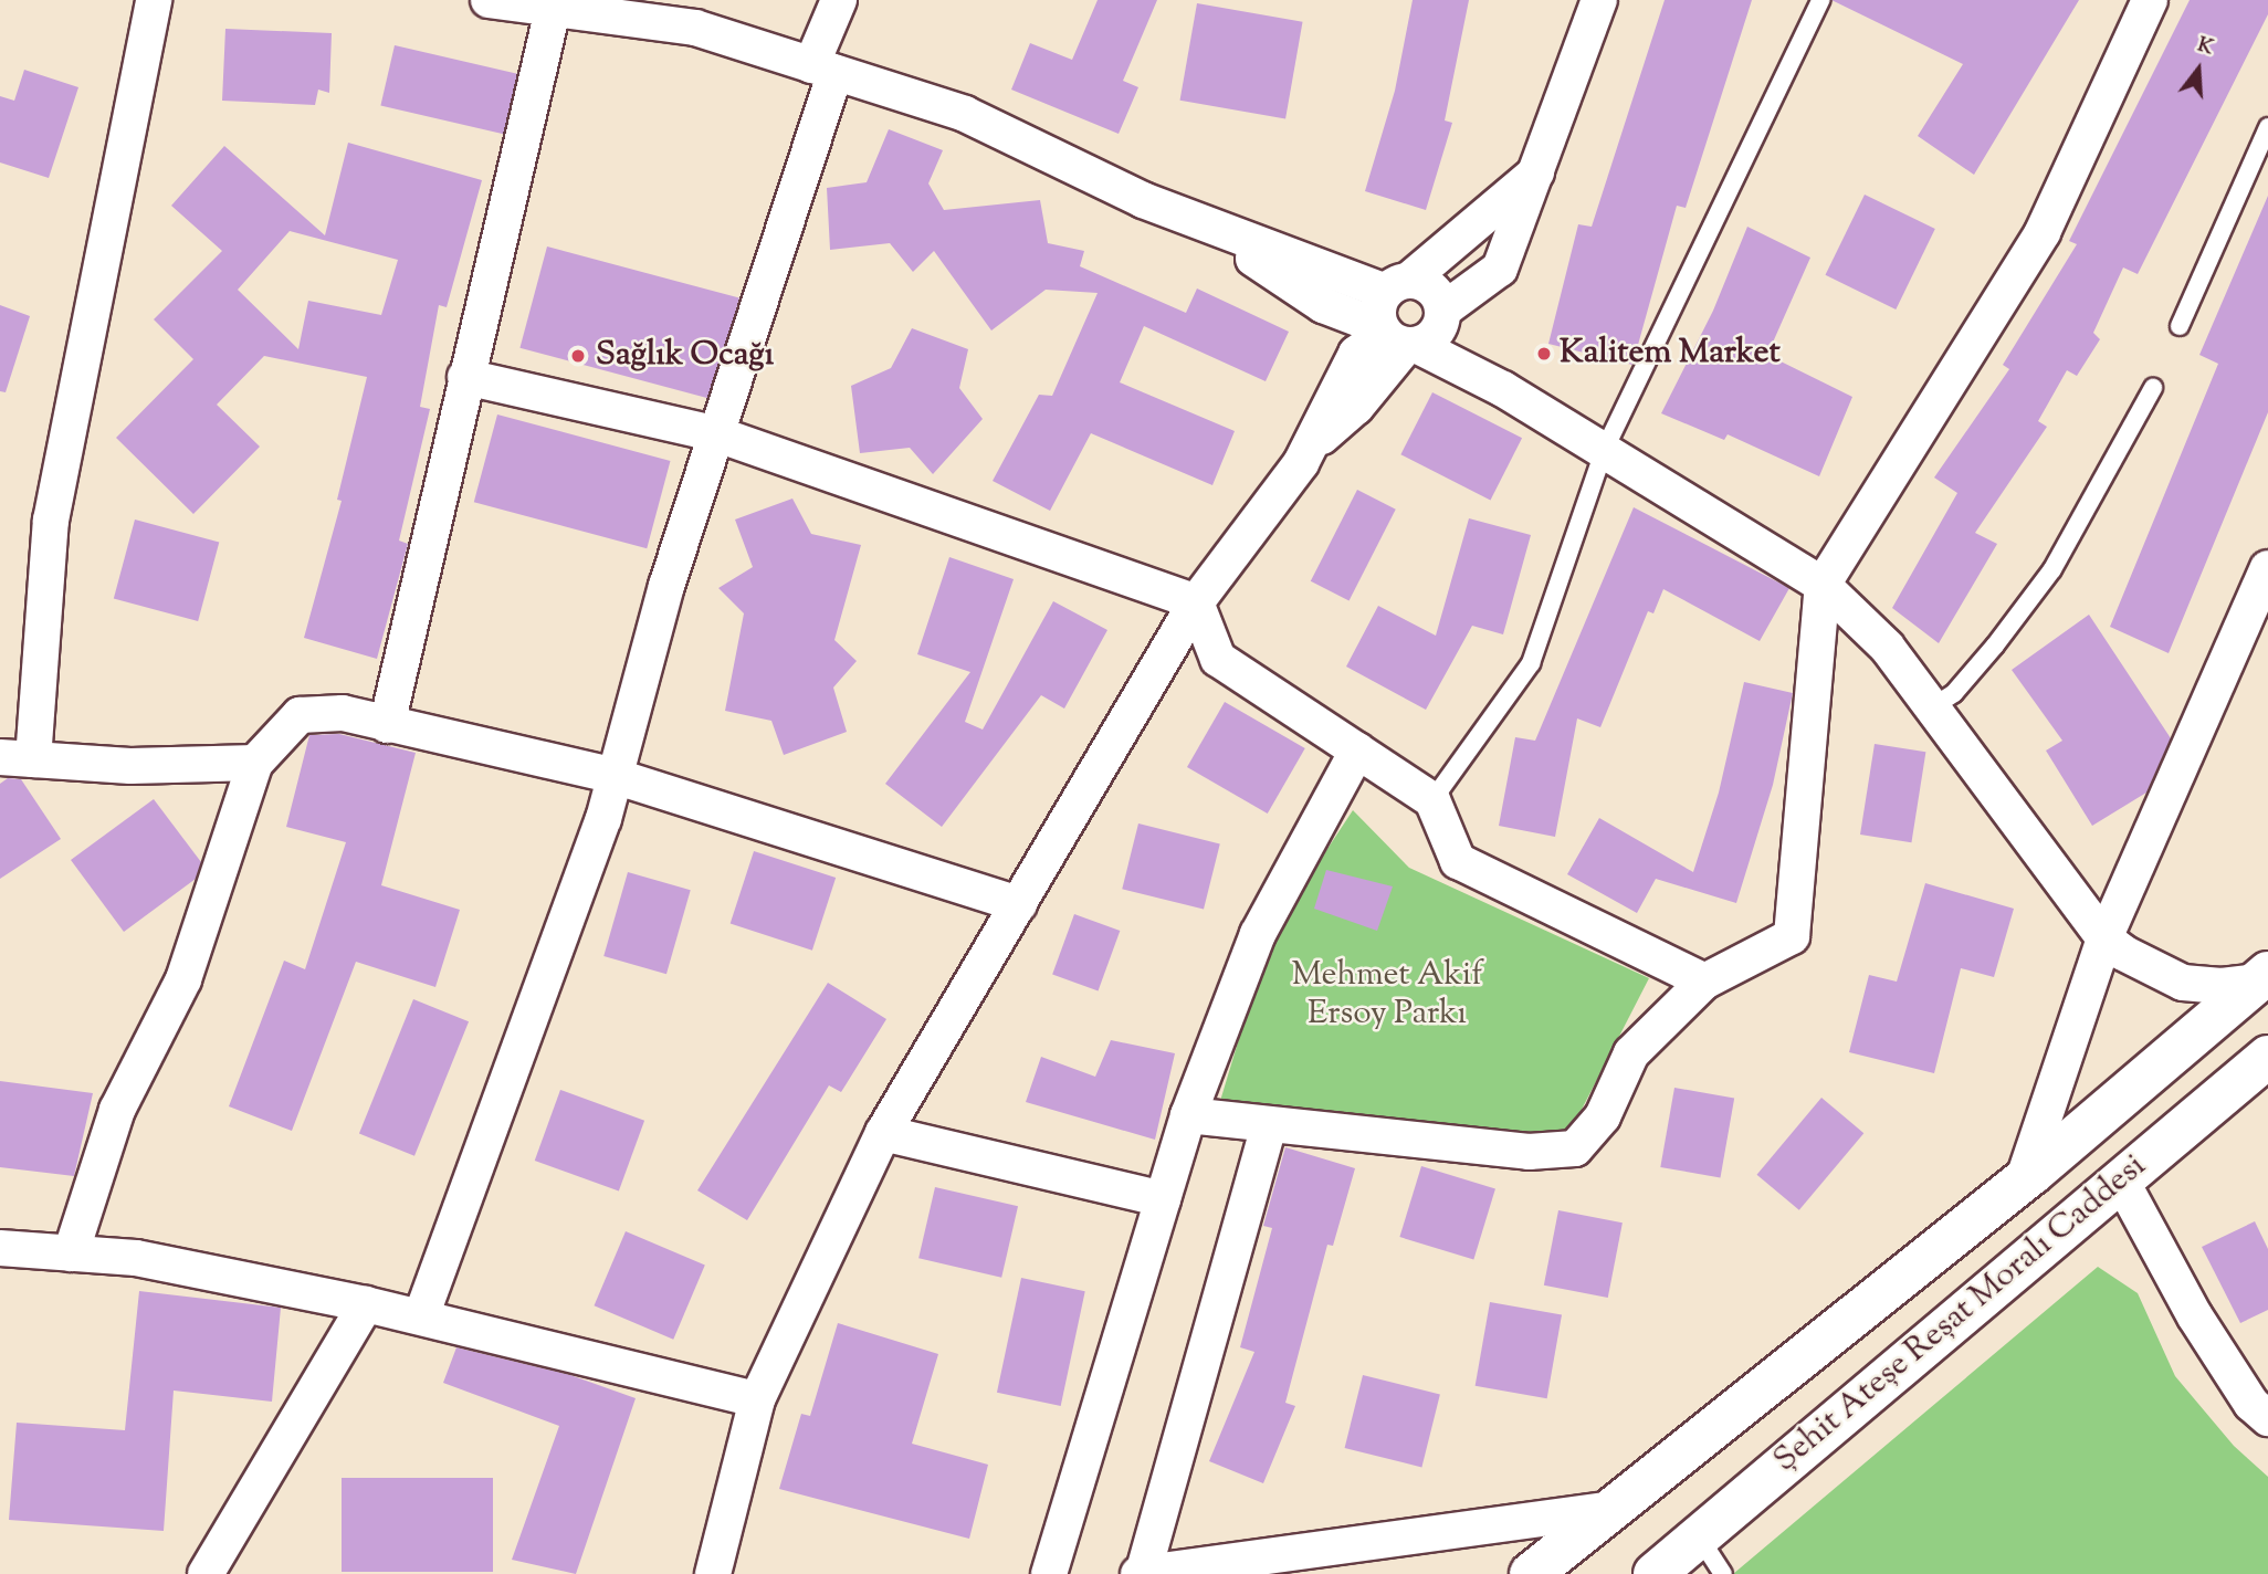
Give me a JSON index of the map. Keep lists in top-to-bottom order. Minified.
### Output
{"streets":{"main road":["Şehit Ateşe Reşat Moralı Caddesi"]},"parks":["Mehmet Akif Ersoy Parkı"],"places":["Kalitem Market","Sağlık Ocağı"],"north":"top"}
